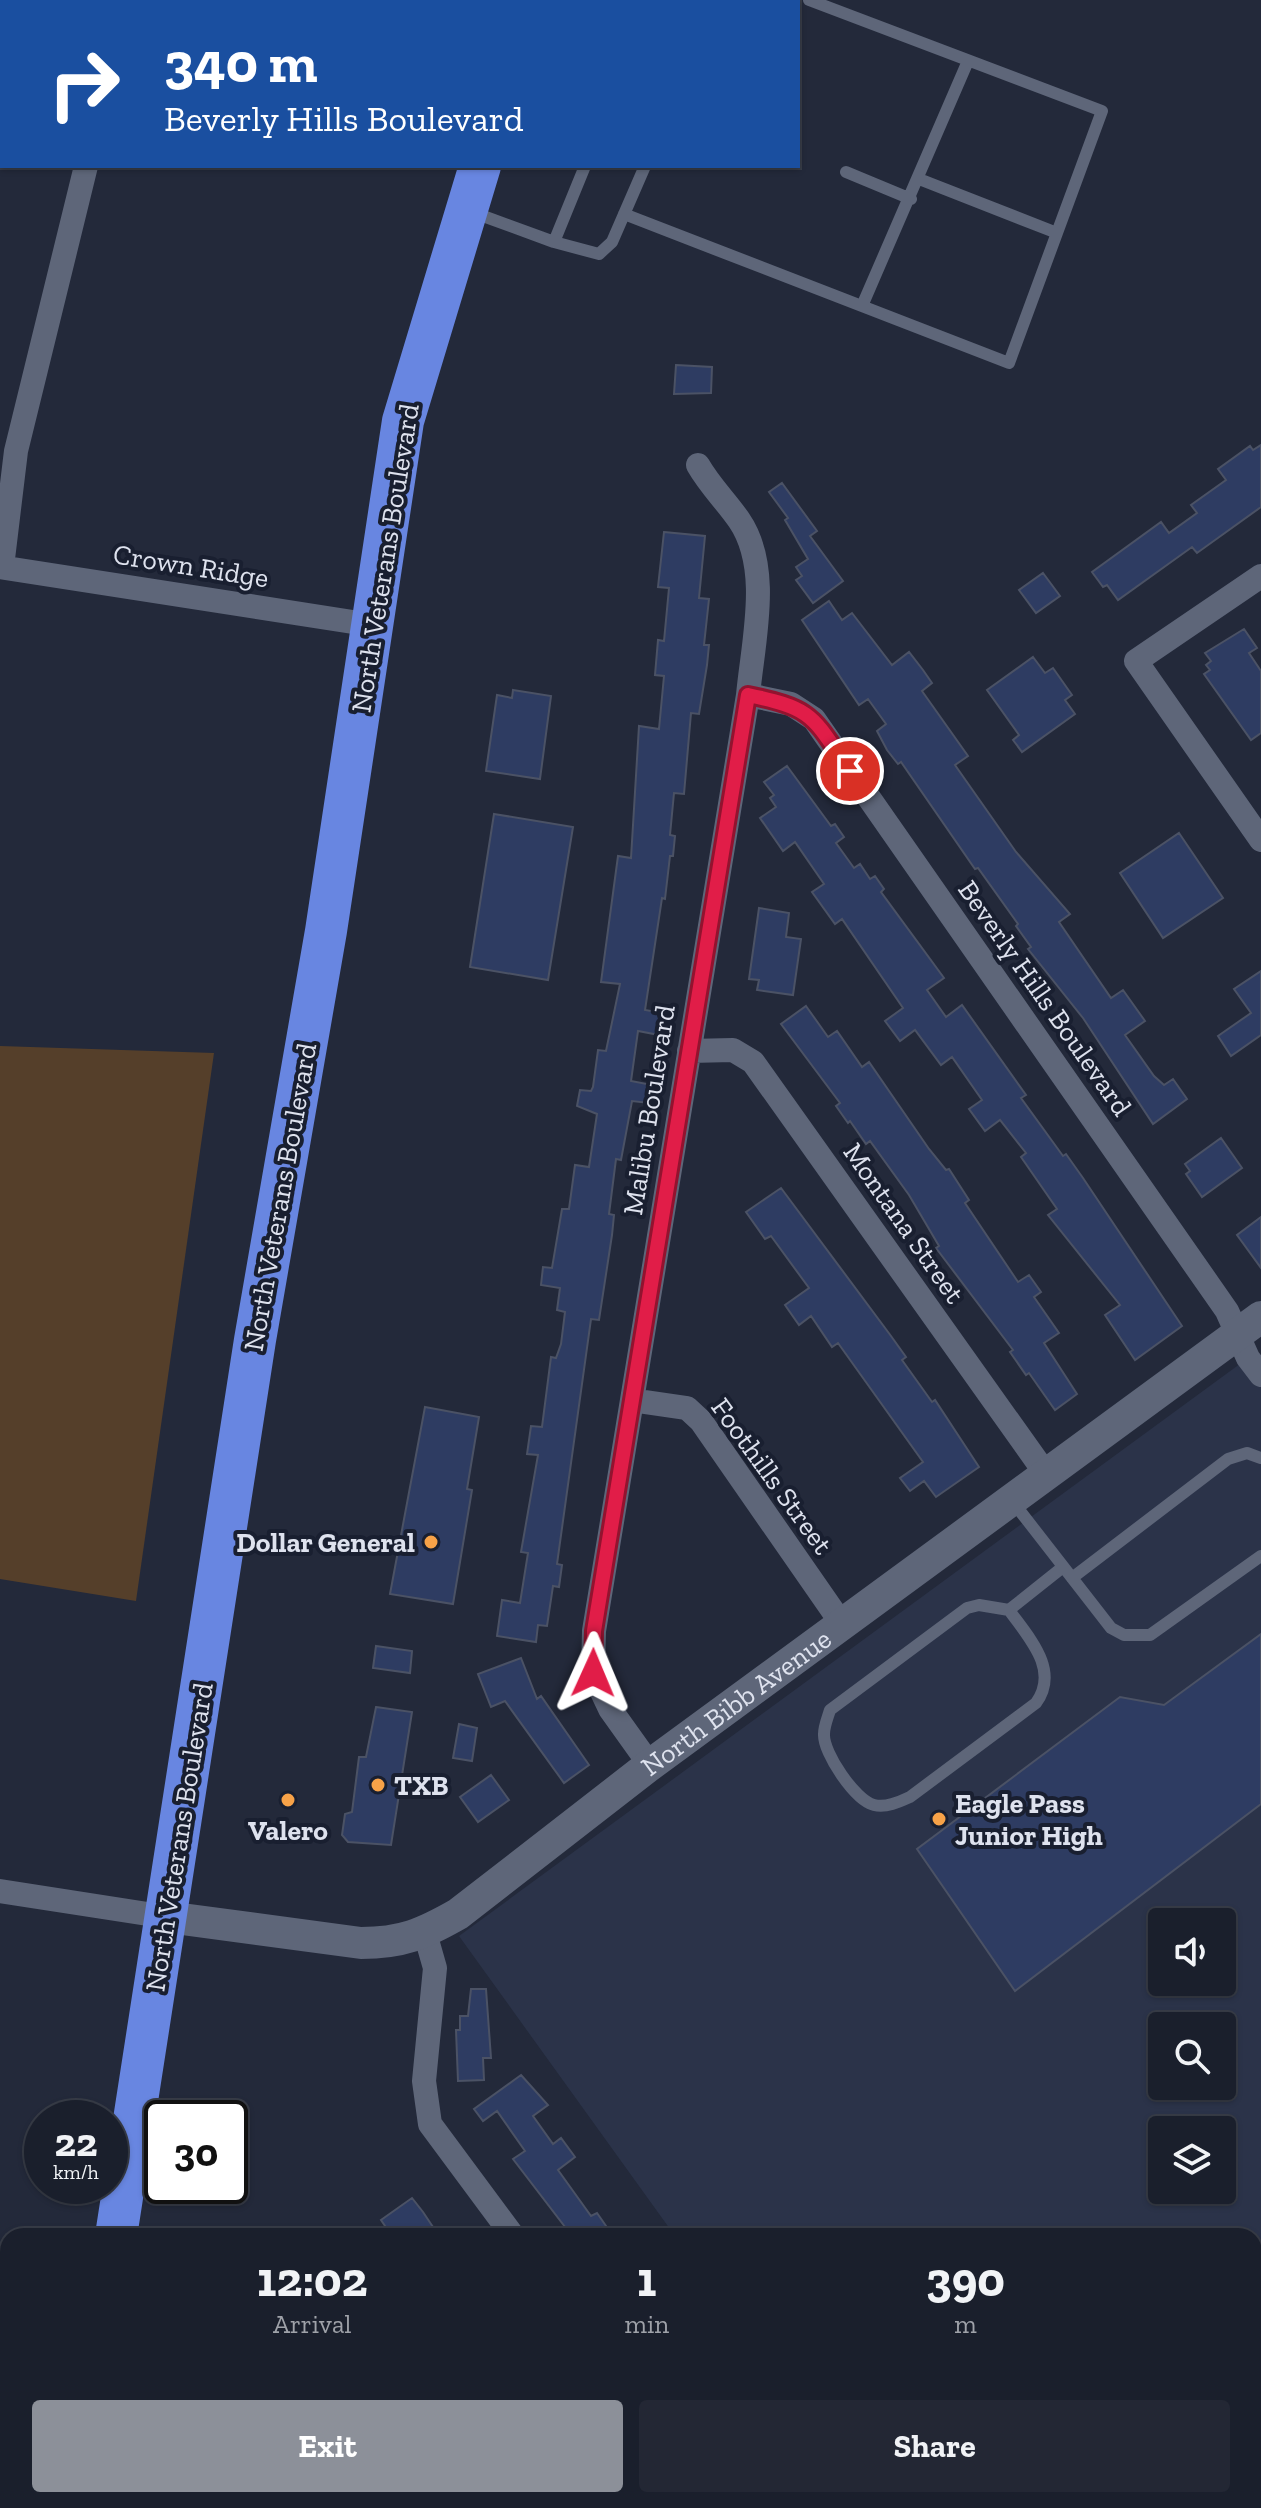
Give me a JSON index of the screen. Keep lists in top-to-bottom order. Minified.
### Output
{"streets":{"highway":["North Veterans Boulevard"],"main road":["North Bibb Avenue"],"street":["Crown Ridge","Beverly Hills Boulevard","Malibu Boulevard","Montana Street","Foothills Street"]},"crossings":[["North Veterans Boulevard","Crown Ridge"],["North Veterans Boulevard","North Bibb Avenue"],["Beverly Hills Boulevard","Malibu Boulevard"],["Beverly Hills Boulevard","North Bibb Avenue"],["Malibu Boulevard","Montana Street"],["Malibu Boulevard","Foothills Street"],["Malibu Boulevard","North Bibb Avenue"],["Montana Street","North Bibb Avenue"],["Foothills Street","North Bibb Avenue"]],"places":["Dollar General","TXB","Valero","Eagle Pass Junior High"],"page":{"turn":["340 m","Beverly Hills Boulevard"],"speed":"22 km/h","limit":"30","eta":["12:02","Arrival","1","min","390","m"],"buttons":["Exit","Share"]}}
